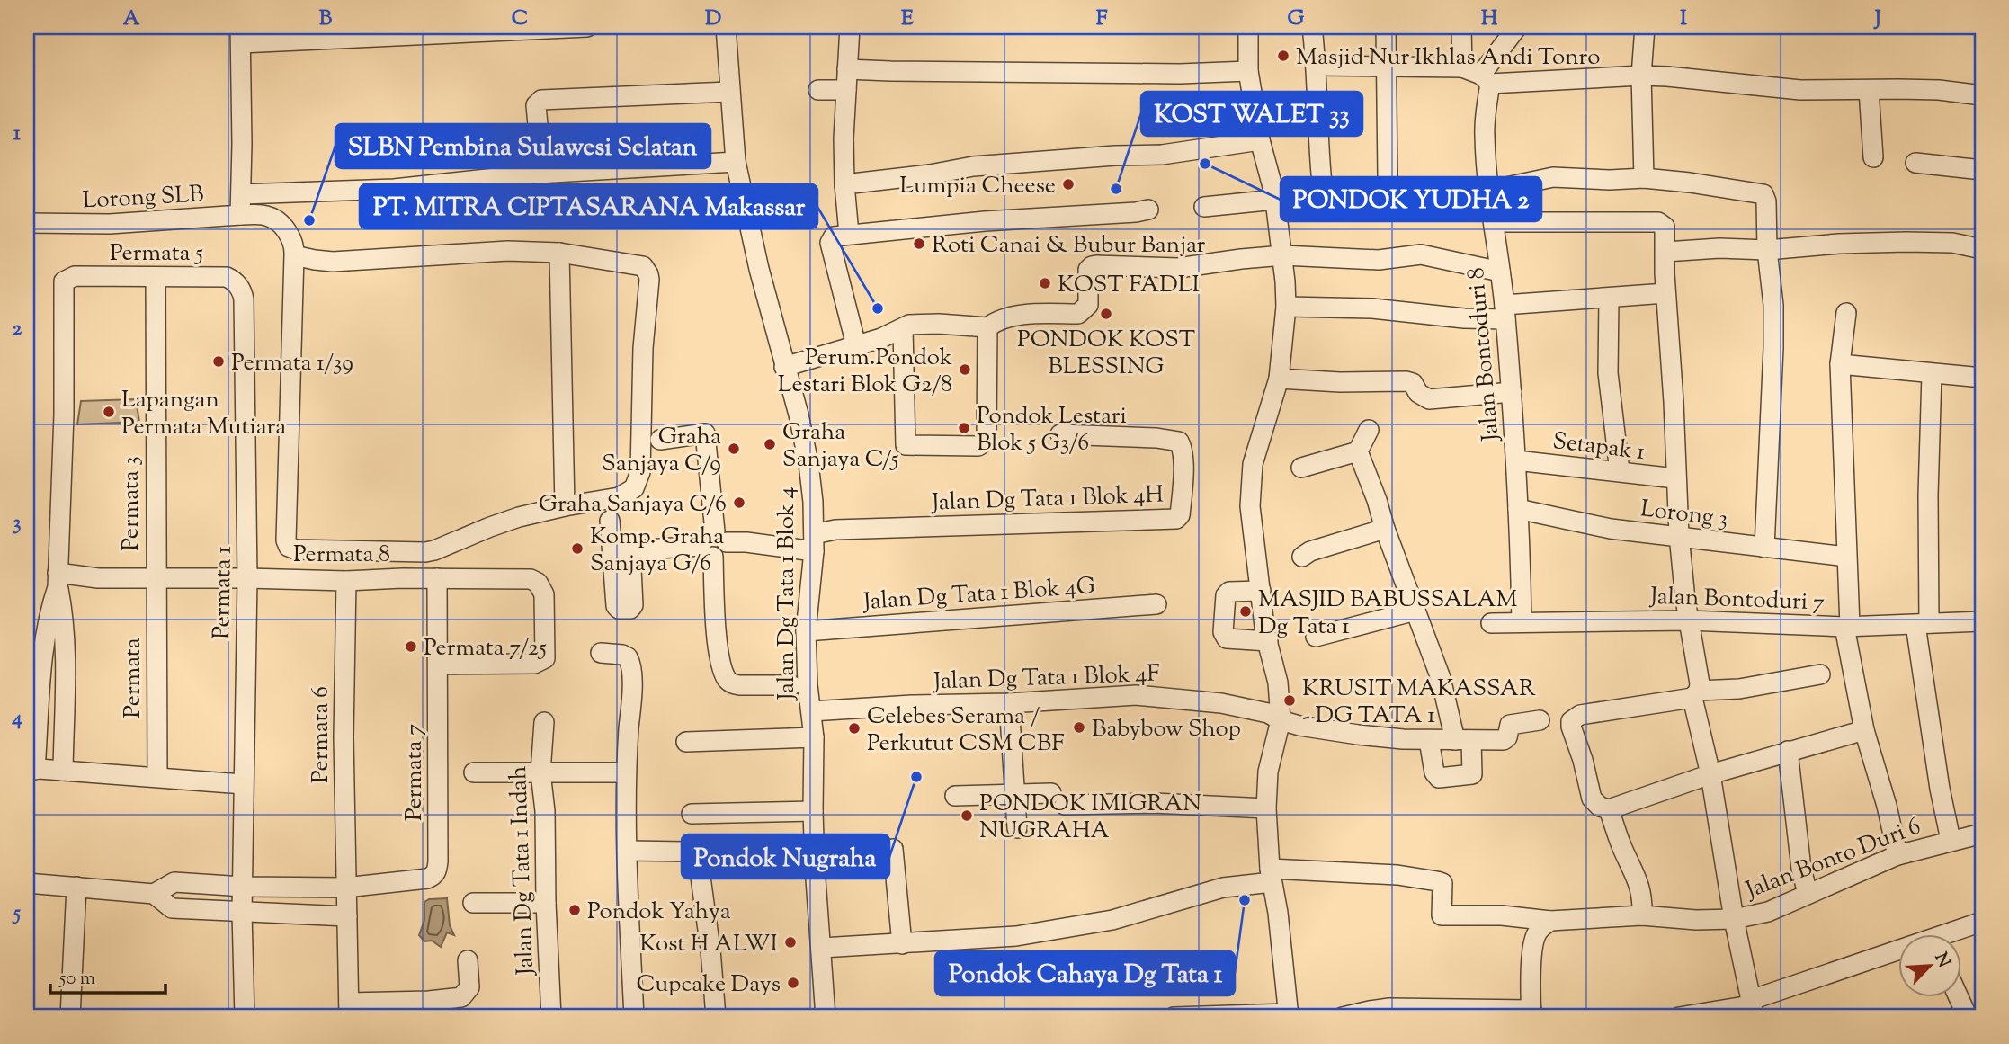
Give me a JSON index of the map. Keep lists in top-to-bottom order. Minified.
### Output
{"streets":{"street":["Lorong SLB","Permata 5","Jalan Bontoduri 8","Setapak 1","Jalan Dg Tata 1 Blok 4H","Permata 3","Lorong 3","Permata 8","Permata 1","Jalan Dg Tata 1 Blok 4G","Jalan Dg Tata 1 Blok 4","Jalan Bontoduri 7","Jalan Dg Tata 1 Blok 4F","Permata","Permata 6","Permata 7","Jalan Bonto Duri 6","Jalan Dg Tata 1 Indah"]},"crossings":[["Permata 5","Permata 3"],["Permata 5","Permata 1"],["Jalan Bontoduri 8","Setapak 1"],["Jalan Bontoduri 8","Lorong 3"],["Jalan Bontoduri 8","Jalan Bontoduri 7"],["Jalan Dg Tata 1 Blok 4H","Jalan Dg Tata 1 Blok 4"],["Permata 3","Permata"],["Permata 8","Permata 1"],["Permata 8","Permata 6"],["Permata 8","Permata 7"],["Jalan Dg Tata 1 Blok 4G","Jalan Dg Tata 1 Blok 4"],["Jalan Dg Tata 1 Blok 4","Jalan Dg Tata 1 Blok 4F"],["Permata 6","Permata 7"]],"places":["Masjid Nur Ikhlas Andi Tonro","PONDOK YUDHA 2","Lumpia Cheese","KOST WALET 33","SLBN Pembina Sulawesi Selatan","Roti Canai & Bubur Banjar","KOST FADLI","PT. MITRA CIPTASARANA Makassar","PONDOK KOST BLESSING","Permata 1/39","Perum.Pondok Lestari Blok G2/8","Lapangan Permata Mutiara","Pondok Lestari Blok 5 G3/6","Graha Sanjaya C/5","Graha Sanjaya C/9","Graha Sanjaya C/6","Komp. Graha Sanjaya G/6","MASJID BABUSSALAM Dg Tata 1","Permata 7/25","KRUSIT MAKASSAR - DG TATA 1","Babybow Shop","Celebes Serama / Perkutut CSM CBF","Pondok Nugraha","PONDOK IMIGRAN NUGRAHA","Pondok Cahaya Dg Tata 1","Pondok Yahya","Kost H ALWI","Cupcake Days"],"scale_bar":"50 m","north":"top right","grid":{"columns":["A","B","C","D","E","F","G","H","I","J"],"rows":["1","2","3","4","5"]}}
